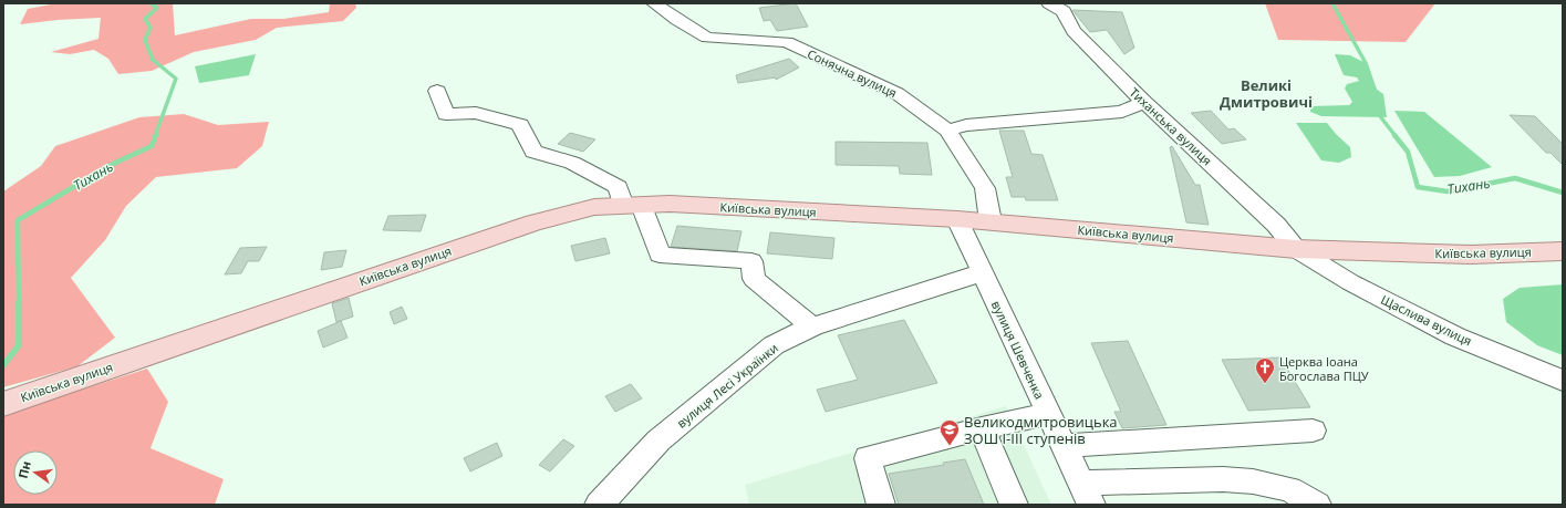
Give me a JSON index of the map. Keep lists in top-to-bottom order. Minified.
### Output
{"streets":{"main road":["Київська вулиця"],"street":["Сонячна вулиця","Тиханська вулиця","Щаслива вулиця","вулиця Шевченка","вулиця Лесі Українки"]},"crossings":[["Сонячна вулиця","Київська вулиця"],["Тиханська вулиця","Київська вулиця"],["Тиханська вулиця","Щаслива вулиця"],["Київська вулиця","Щаслива вулиця"],["Київська вулиця","вулиця Шевченка"],["вулиця Шевченка","вулиця Лесі Українки"]],"districts":["Великі Дмитровичі"],"water":["Тихань"],"places":{"church":["Церква Іоана Богослава ПЦУ"],"school or university":["Великодмитровицька ЗОШ І-ІІІ ступенів"]},"north":"left"}
